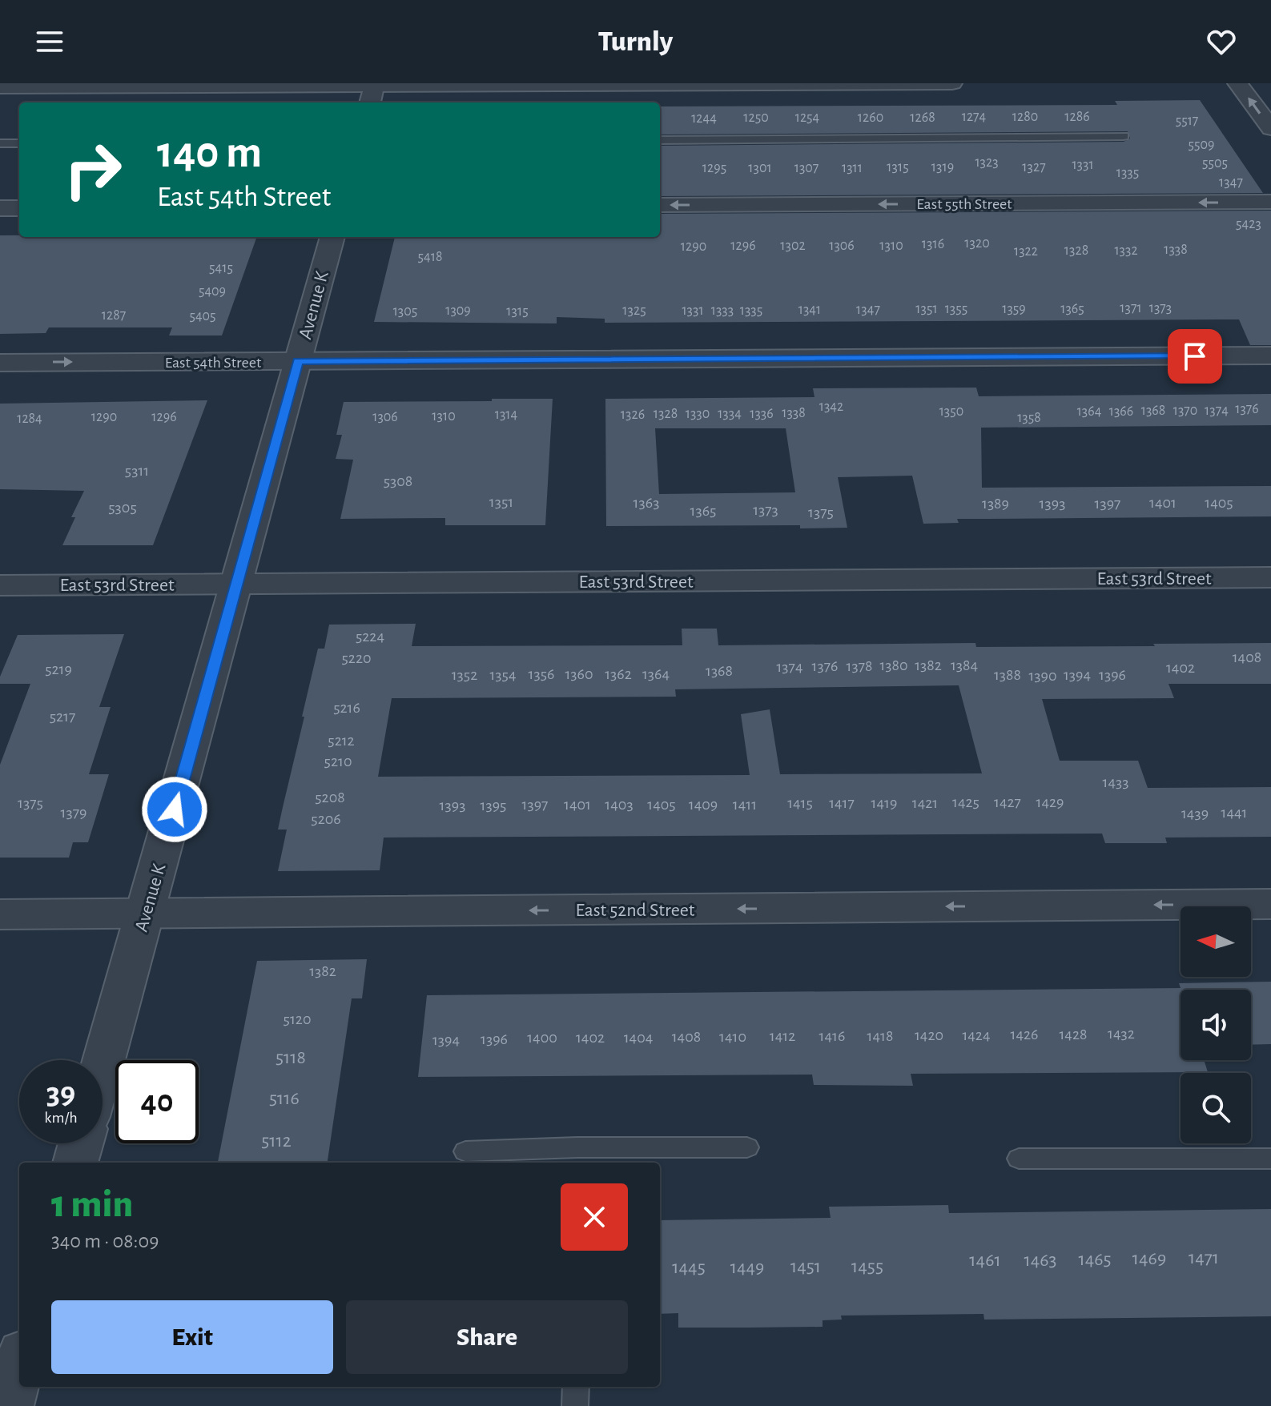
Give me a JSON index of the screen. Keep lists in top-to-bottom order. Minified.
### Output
{"streets":{"street":["East 55th Street","Avenue K","East 54th Street","East 53rd Street","East 52nd Street"]},"crossings":[["Avenue K","East 54th Street"],["Avenue K","East 53rd Street"],["Avenue K","East 52nd Street"]],"one_way":["East 52nd Street"],"house_numbers":["1274","1280","1286","1250","1254","1260","1268","1244","5517","5509","1323","5505","1331","1315","1319","1327","1295","1301","1307","1311","1335","1347","5423","1320","1316","1296","1302","1306","1310","1290","1338","1328","1332","1322","5418","5415","5409","1371","1373","1351","1355","1359","1365","1341","1347","1309","1325","1331","1333","1335","1305","1315","1287","5405","1342","1376","1368","1370","1374","1350","1364","1366","1338","1328","1330","1334","1336","1314","1326","1310","1290","1296","1306","1358","1284","5311","5308","1351","1363","1401","1405","1389","1393","1397","5305","1373","1365","1375","5224","1408","5220","1380","1382","1384","1376","1378","1374","1402","5219","1368","1356","1360","1362","1364","1352","1354","1388","1394","1396","1390","5216","5217","5212","5210","1433","5208","1425","1427","1429","1375","1415","1417","1419","1421","1397","1401","1403","1405","1409","1411","1393","1395","1379","1441","1439","5206","1382","5120","1432","1426","1428","1420","1424","1412","1416","1418","1408","1410","1400","1402","1404","1396","1394","5118","5116","5112","1471","1469","1465","1461","1463","1451","1455","1445","1449"],"north":"left","page":{"header":"Turnly","turn":["140 m","East 54th Street"],"speed":"39 km/h","limit":"40","heading":["1 min","340 m · 08:09"],"buttons":["Exit","Share"]}}
